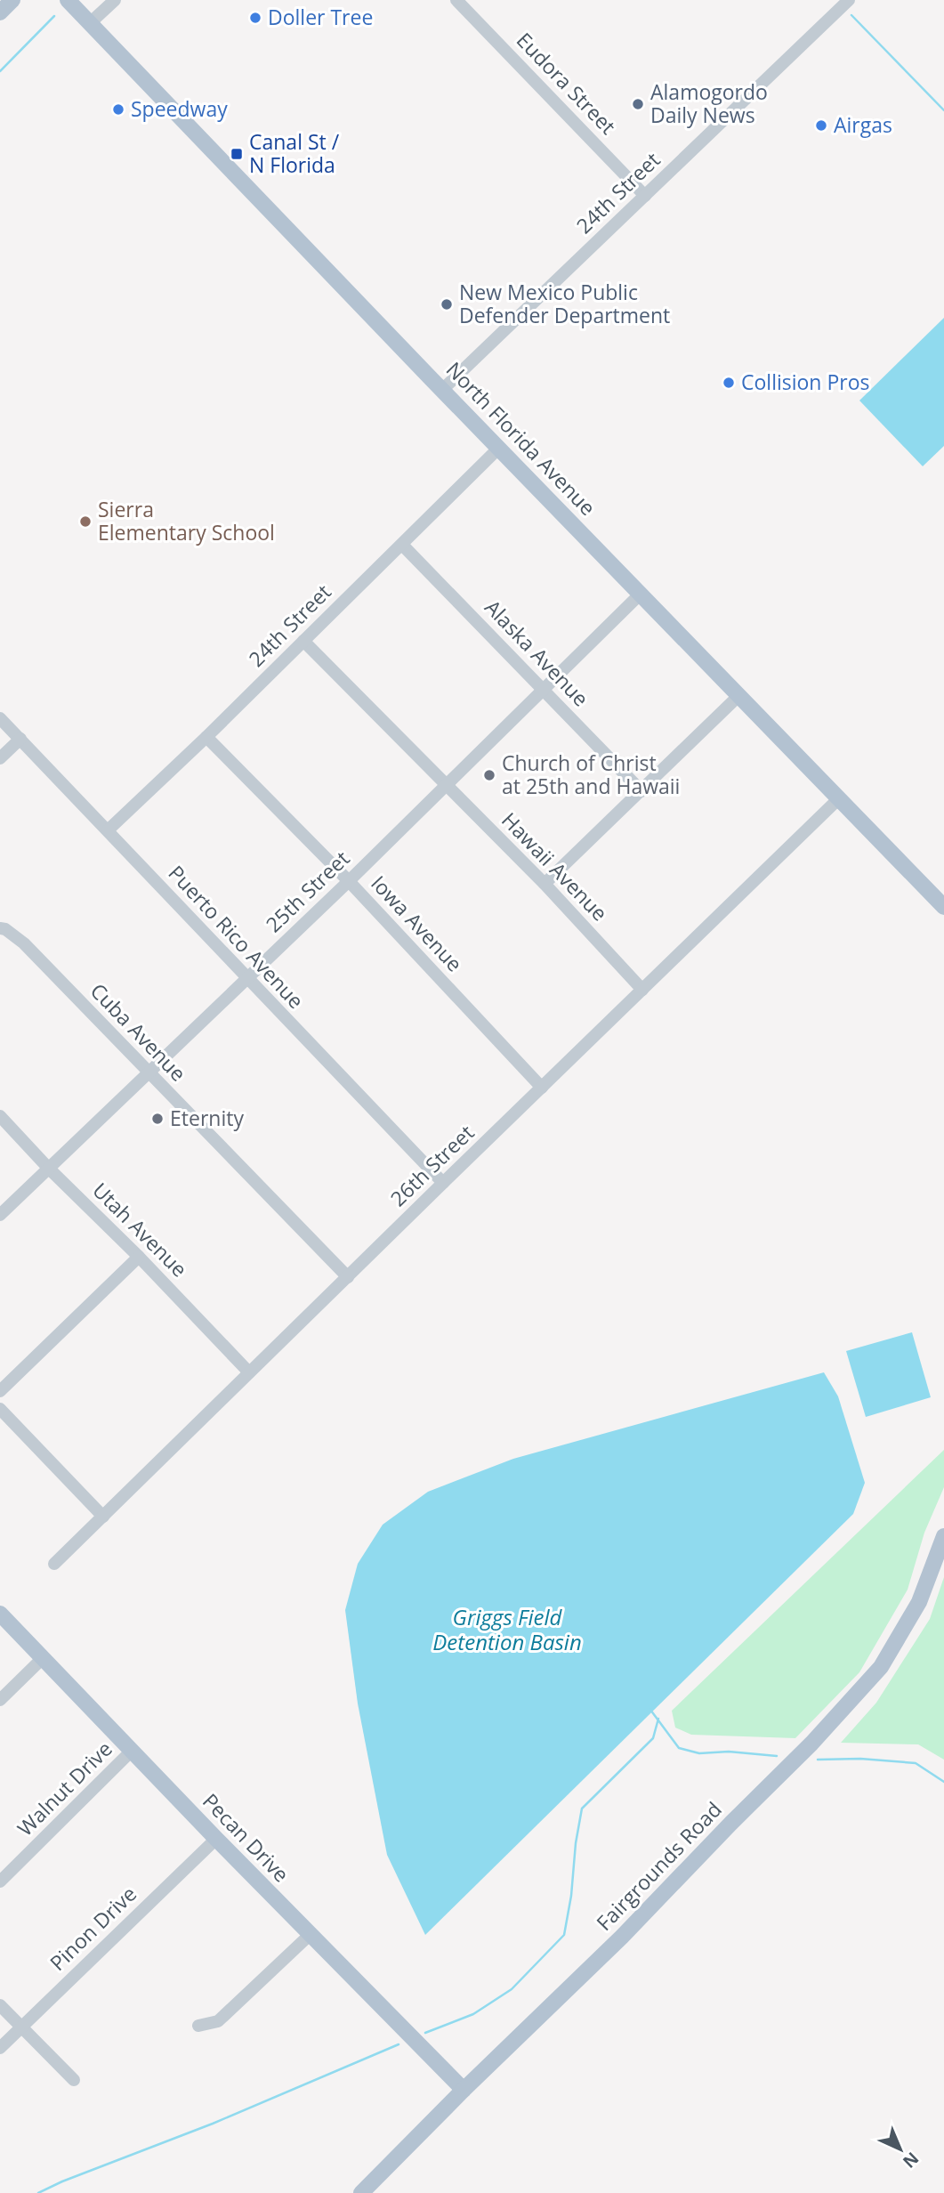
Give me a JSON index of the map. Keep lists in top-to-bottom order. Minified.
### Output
{"streets":{"main road":["North Florida Avenue","Pecan Drive","Fairgrounds Road"],"street":["Eudora Street","24th Street","Alaska Avenue","Hawaii Avenue","25th Street","Iowa Avenue","Puerto Rico Avenue","Cuba Avenue","26th Street","Utah Avenue","Walnut Drive","Pinon Drive"]},"crossings":[["Eudora Street","24th Street"],["24th Street","North Florida Avenue"],["24th Street","Alaska Avenue"],["24th Street","Hawaii Avenue"],["24th Street","Iowa Avenue"],["24th Street","Puerto Rico Avenue"],["North Florida Avenue","25th Street"],["North Florida Avenue","26th Street"],["Alaska Avenue","25th Street"],["Hawaii Avenue","25th Street"],["Hawaii Avenue","26th Street"],["25th Street","Iowa Avenue"],["25th Street","Puerto Rico Avenue"],["25th Street","Cuba Avenue"],["25th Street","Utah Avenue"],["Iowa Avenue","26th Street"],["Puerto Rico Avenue","26th Street"],["Cuba Avenue","26th Street"],["26th Street","Utah Avenue"],["Walnut Drive","Pecan Drive"],["Pecan Drive","Fairgrounds Road"],["Pecan Drive","Pinon Drive"]],"water":["Griggs Field Detention Basin"],"places":{"other":["Doller Tree","Alamogordo Daily News","Speedway","Airgas","New Mexico Public Defender Department","Collision Pros","Sierra Elementary School","Church of Christ at 25th and Hawaii","Eternity"],"transit":["Canal St / N Florida"]},"north":"bottom right"}
